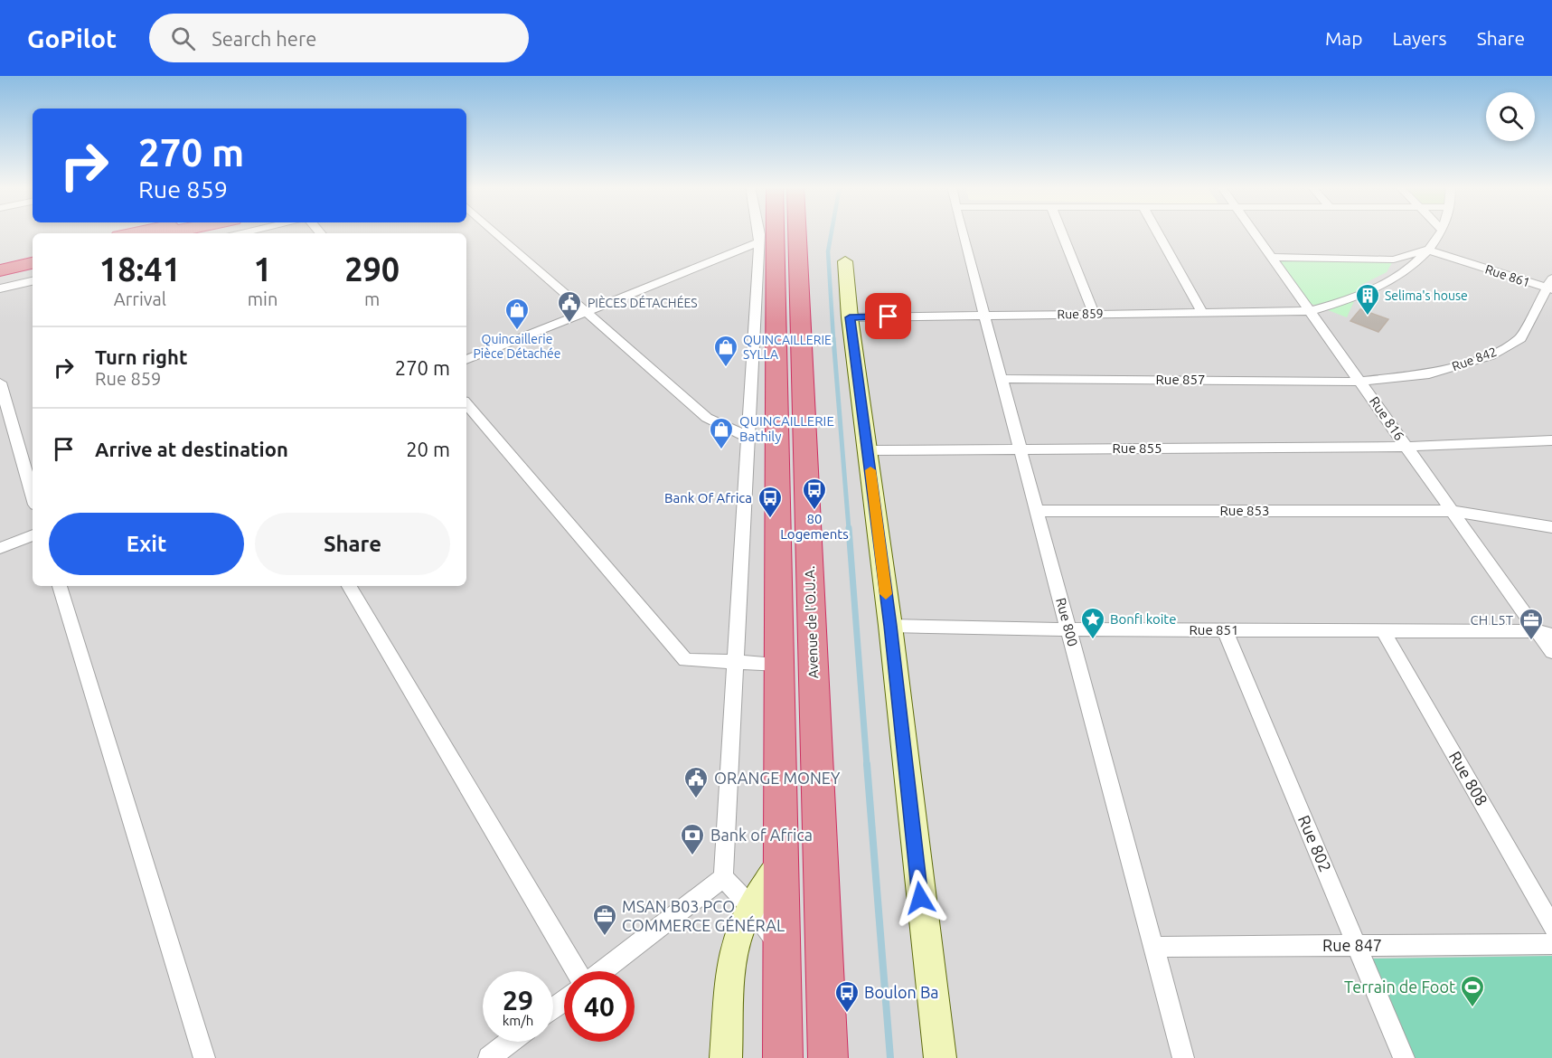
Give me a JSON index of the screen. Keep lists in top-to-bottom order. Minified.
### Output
{"streets":{"highway":["Avenue de l'O.U.A."],"street":["Rue 861","Rue 859","Rue 842","Rue 857","Rue 816","Rue 855","Rue 853","Rue 800","Rue 851","Rue 808","Rue 802","Rue 847"]},"crossings":[["Rue 861","Rue 859"],["Rue 861","Rue 842"],["Rue 859","Rue 816"],["Rue 859","Rue 800"],["Rue 842","Rue 857"],["Rue 842","Rue 816"],["Rue 857","Rue 816"],["Rue 857","Rue 800"],["Rue 816","Rue 855"],["Rue 816","Rue 853"],["Rue 816","Rue 851"],["Rue 855","Rue 800"],["Rue 853","Rue 800"],["Rue 800","Rue 851"],["Rue 800","Rue 847"],["Rue 851","Rue 808"],["Rue 851","Rue 802"],["Rue 802","Rue 847"]],"places":{"building":["Selima's house"],"public building":["PIÈCES DÉTACHÉES","ORANGE MONEY"],"shop":["Quincaillerie Pièce Détachée","QUINCAILLERIE SYLLA","QUINCAILLERIE Bathily"],"bus stop":["80 Logements","Bank Of Africa","Boulon Ba"],"place":["Bonfi koite"],"office":["CH L5T","MSAN B03 PCO COMMERCE GÉNÉRAL"],"bank":["Bank of Africa"],"sports":["Terrain de Foot"]},"page":{"header":"GoPilot","search":"Search here","nav":["Map","Layers","Share"],"turn":["270 m","Rue 859"],"eta":["18:41","Arrival","1","min","290","m"],"list":[{"name":"Turn right","note":"Rue 859","value":"270 m"},{"name":"Arrive at destination","value":"20 m"}],"buttons":["Exit","Share"],"speed":"29 km/h","limit":"40"}}
